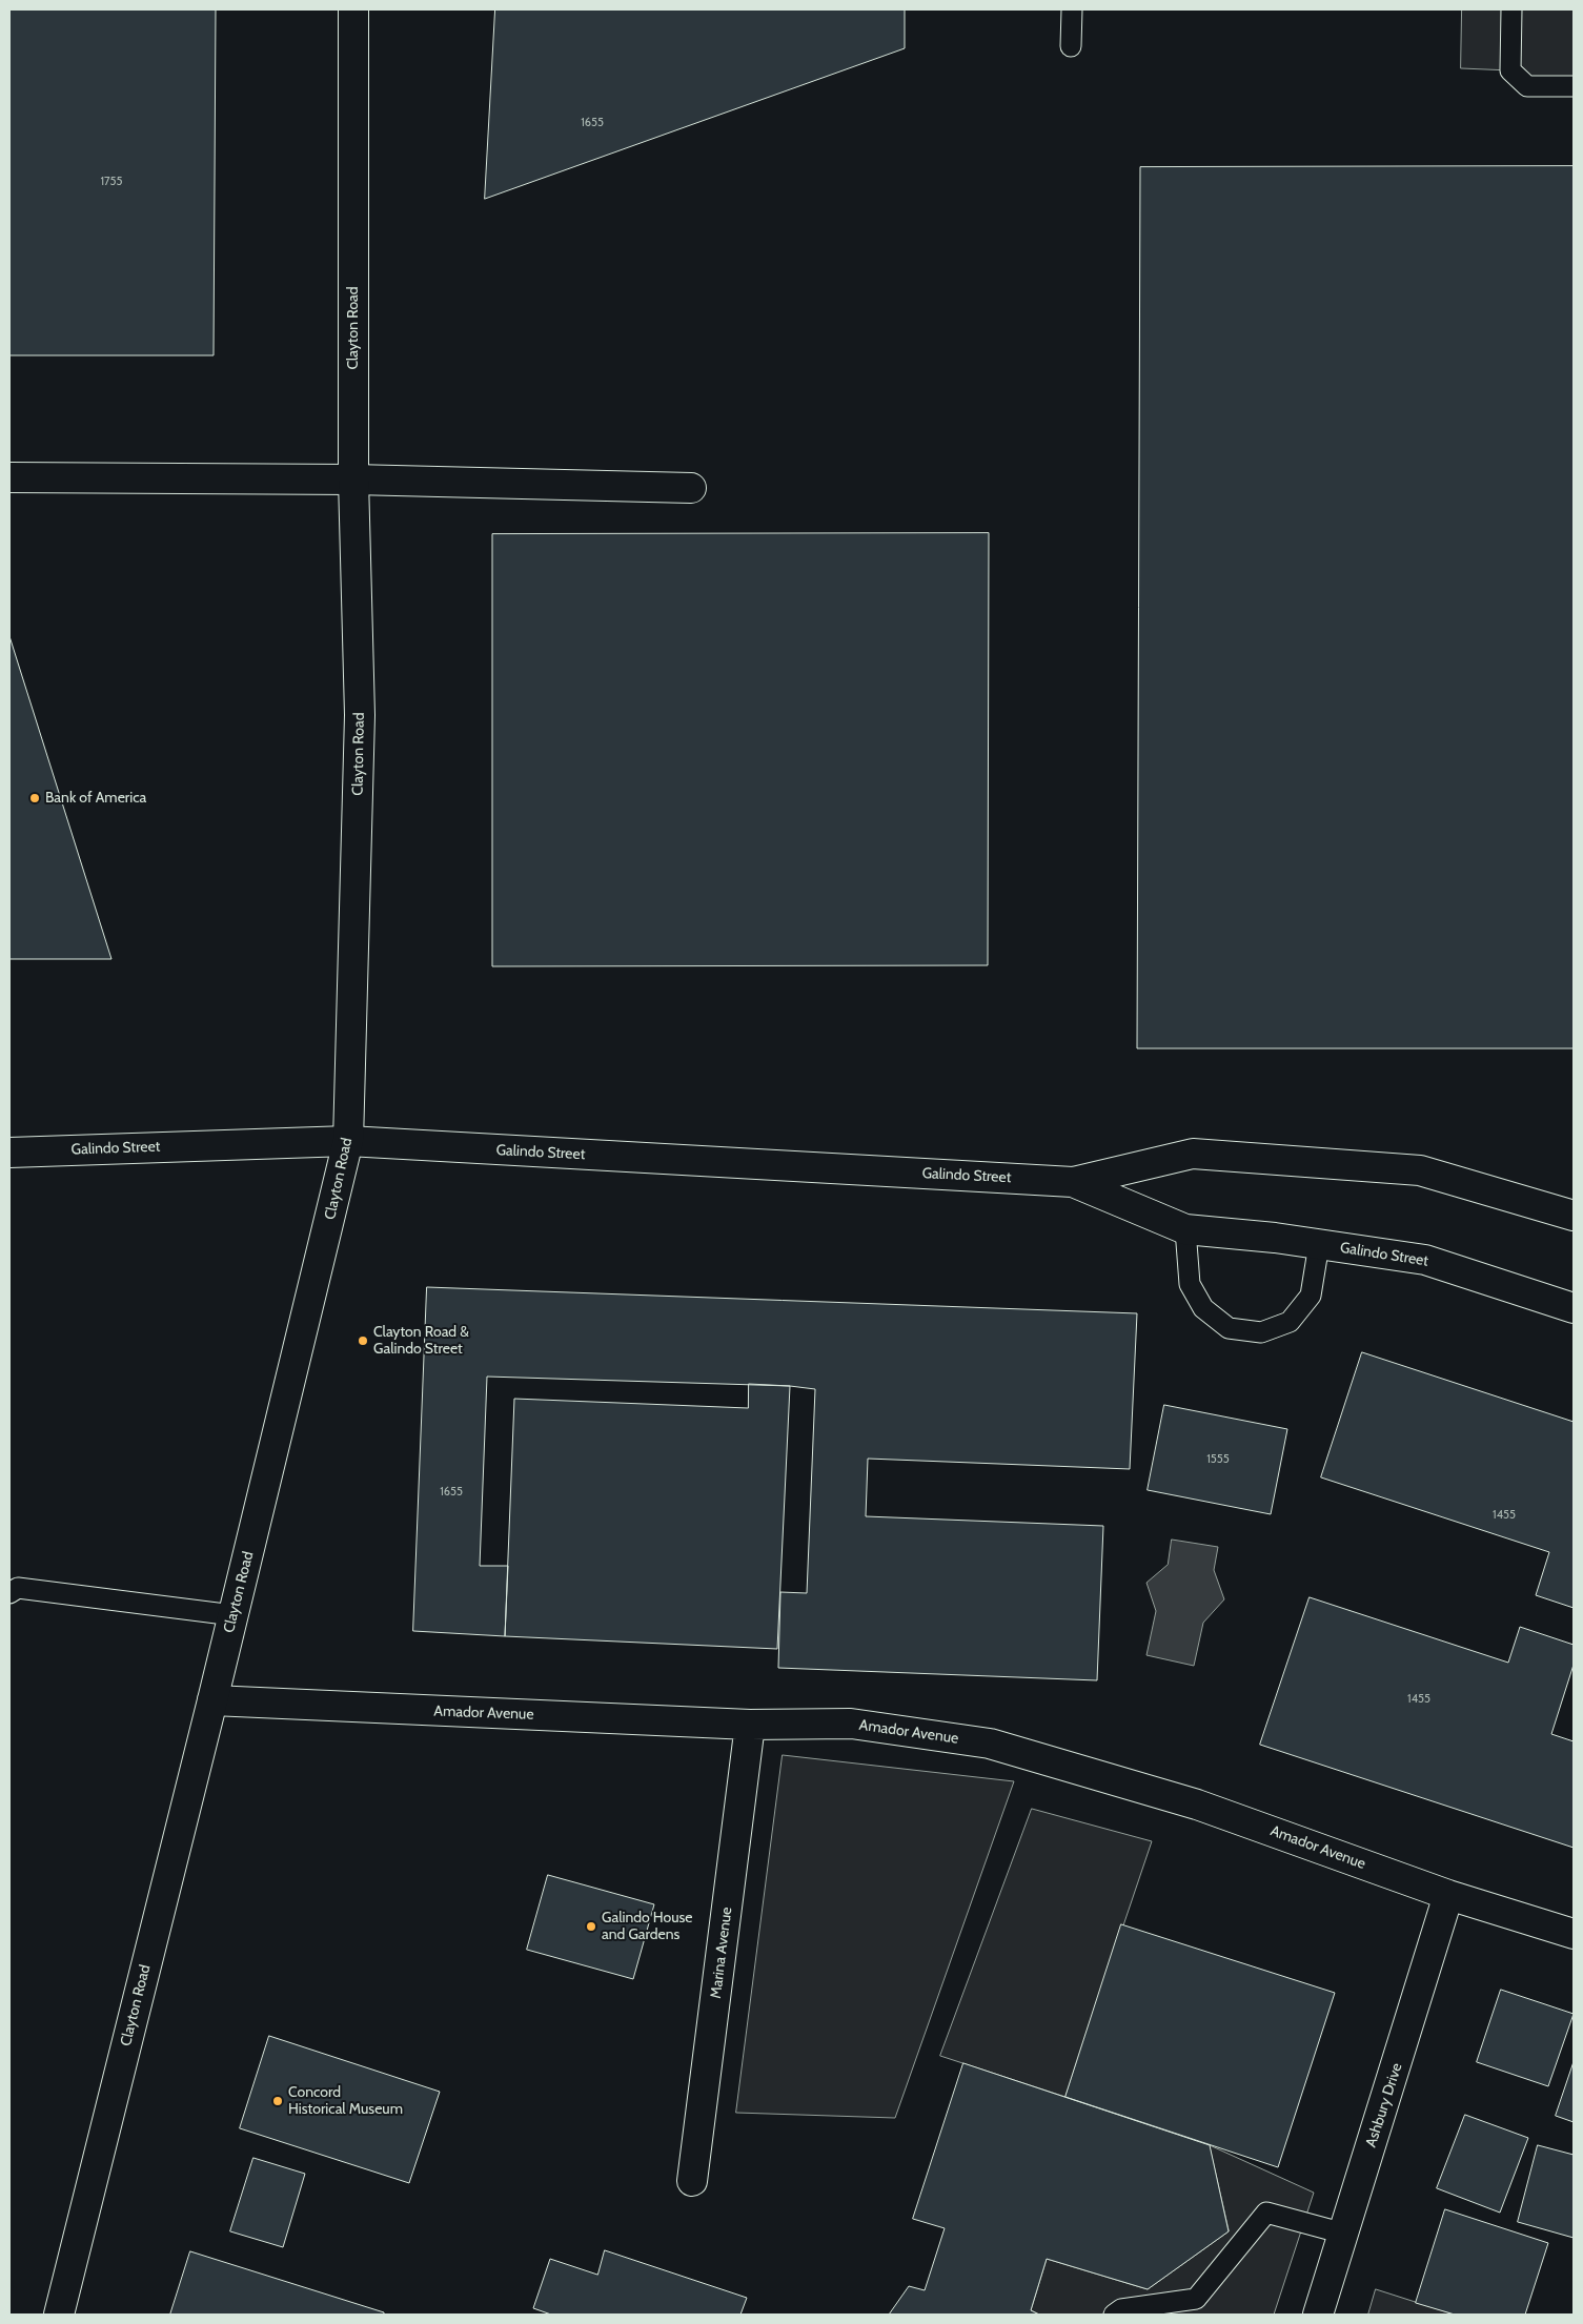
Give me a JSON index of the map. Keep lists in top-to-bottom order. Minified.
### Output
{"streets":{"main road":["Clayton Road","Galindo Street","Amador Avenue","Marina Avenue","Ashbury Drive"]},"crossings":[["Clayton Road","Galindo Street"],["Clayton Road","Amador Avenue"],["Amador Avenue","Marina Avenue"],["Amador Avenue","Ashbury Drive"]],"places":["Bank of America","Clayton Road & Galindo Street","Galindo House and Gardens","Concord Historical Museum"],"house_numbers":["1655","1755","1555","1655","1455","1455"]}
